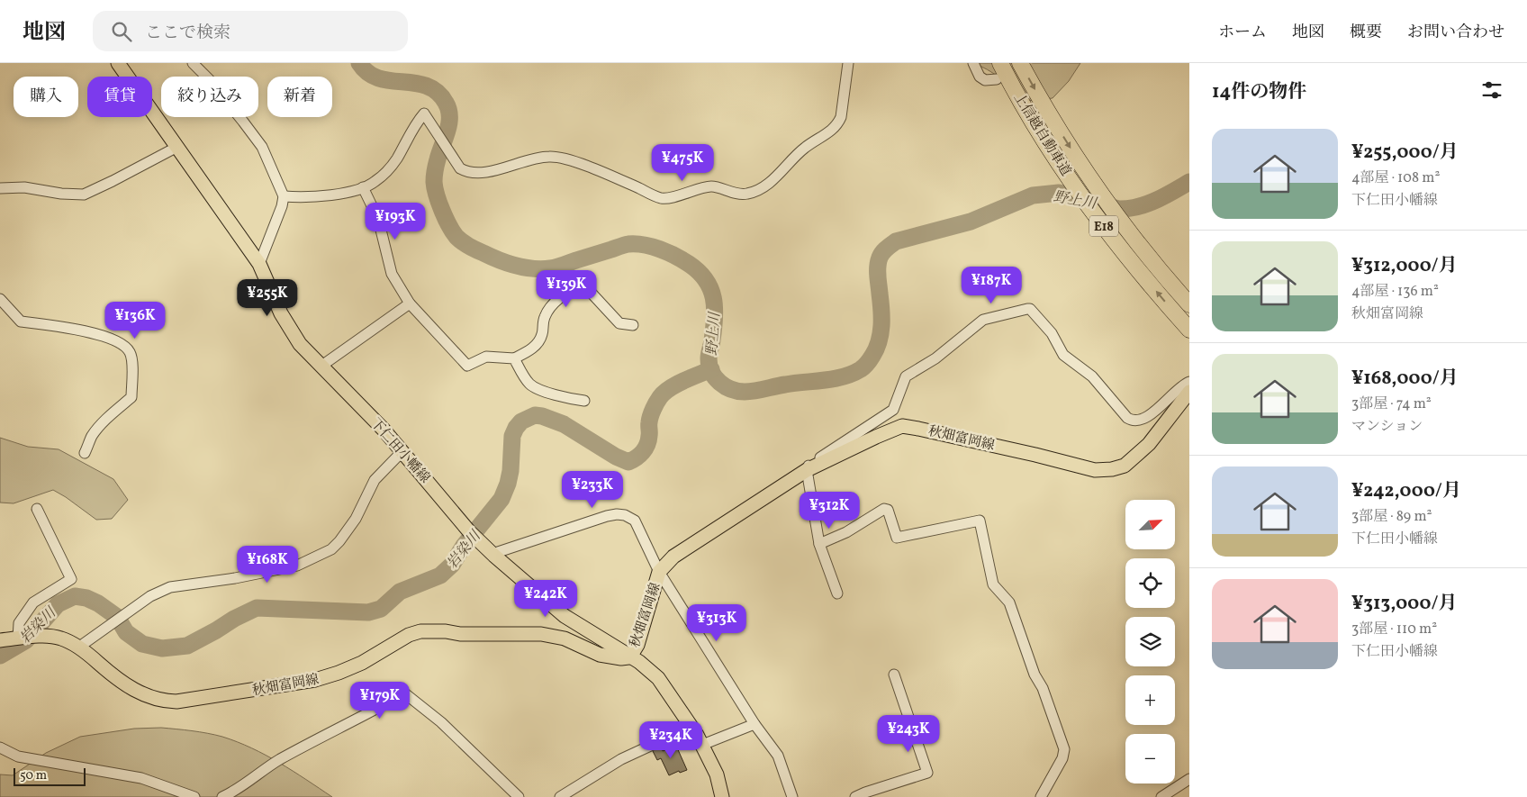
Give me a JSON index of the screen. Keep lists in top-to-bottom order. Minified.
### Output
{"streets":{"highway":["上信越自動車道","E18"],"main road":["秋畑富岡線","下仁田小幡線"]},"crossings":[["秋畑富岡線","下仁田小幡線"]],"water":["野上川","岩染川"],"scale_bar":"50 m","north":"top right","page":{"header":"地図","search":"ここで検索","nav":["ホーム","地図","概要","お問い合わせ"],"heading":"14件の物件","chip":["購入","賃貸","絞り込み","新着"],"list":[{"name":"¥255,000/月","note":"4部屋 · 108 m² · 下仁田小幡線"},{"name":"¥312,000/月","note":"4部屋 · 136 m² · 秋畑富岡線"},{"name":"¥168,000/月","note":"3部屋 · 74 m² · マンション"},{"name":"¥242,000/月","note":"3部屋 · 89 m² · 下仁田小幡線"},{"name":"¥313,000/月","note":"3部屋 · 110 m² · 下仁田小幡線"}],"price":["¥475K","¥193K","¥187K","¥139K","¥255K","¥136K","¥233K","¥312K","¥168K","¥242K","¥313K","¥179K","¥243K","¥234K"],"map_buttons":["+","−"],"scale":"50 m"}}
